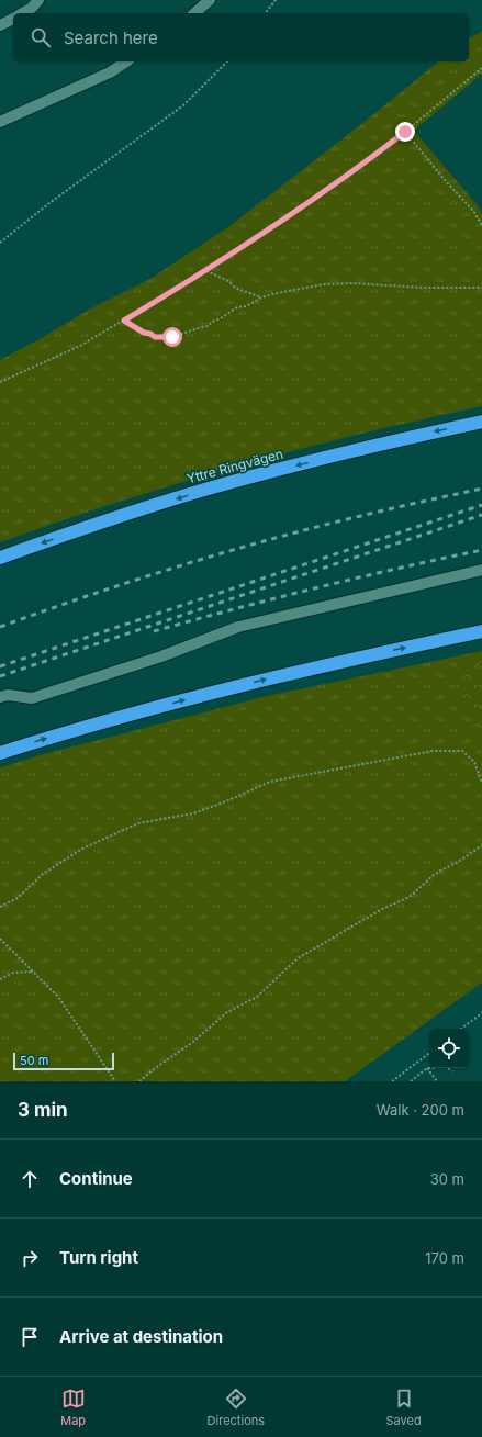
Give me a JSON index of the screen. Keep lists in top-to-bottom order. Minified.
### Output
{"streets":{"highway":["Yttre Ringvägen"]},"one_way":["Yttre Ringvägen"],"scale_bar":"50 m","page":{"search":"Search here","scale":"50 m","heading":["3 min","Walk · 200 m"],"list":[["Continue","30 m"],["Turn right","170 m"],"Arrive at destination"],"nav":["Map","Directions","Saved"]}}
